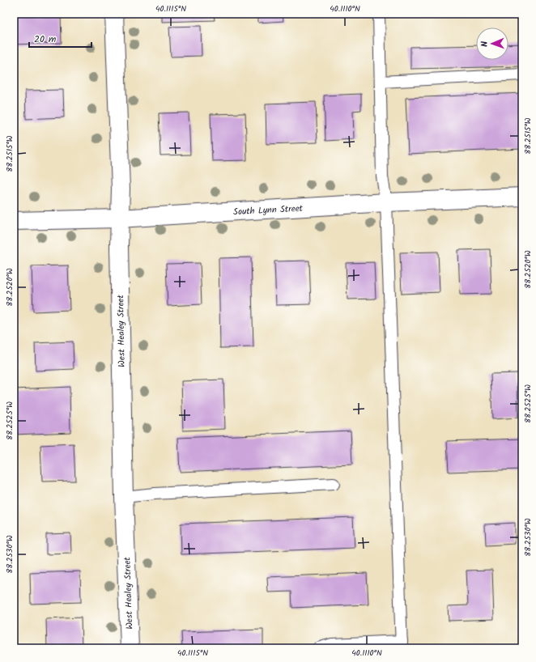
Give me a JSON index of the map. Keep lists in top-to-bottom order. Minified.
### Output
{"streets":{"street":["South Lynn Street","West Healey Street"]},"crossings":[["South Lynn Street","West Healey Street"]],"scale_bar":"20 m","north":"left","coordinates":["40.1115°N","40.1110°N","88.2515°W","88.2520°W","88.2525°W","88.2530°W"]}
